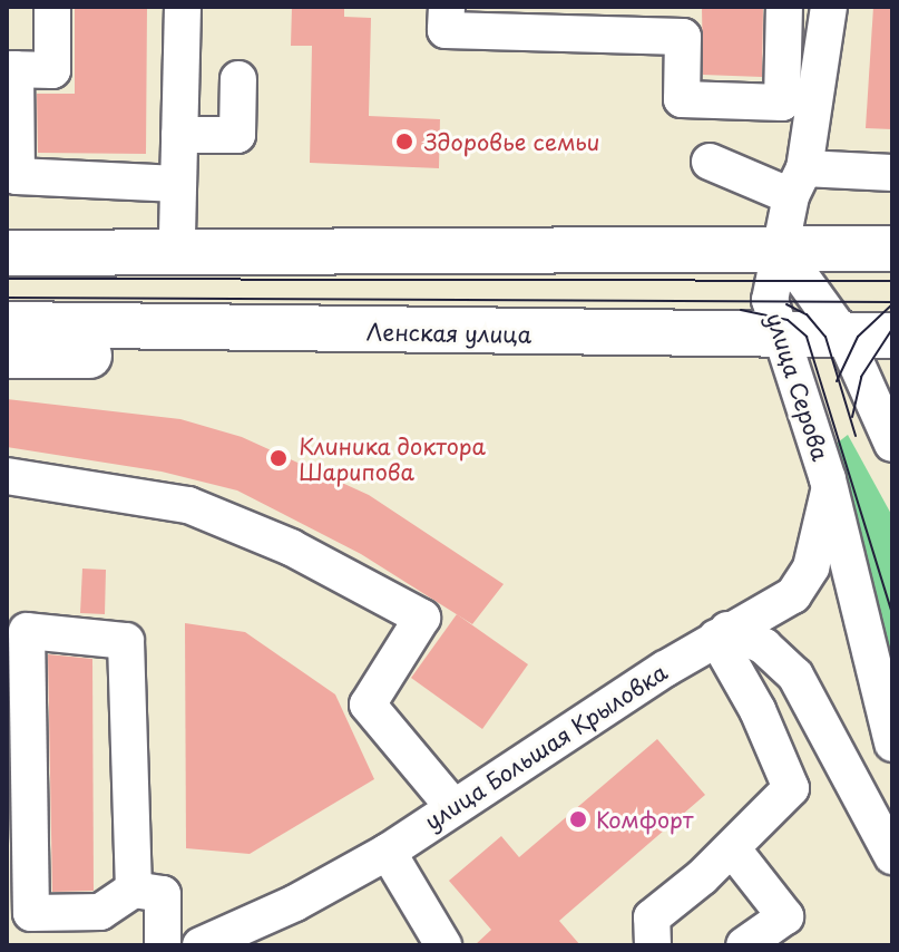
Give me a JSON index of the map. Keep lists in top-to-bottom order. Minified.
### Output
{"streets":{"main road":["Ленская улица"],"street":["улица Серова","улица Большая Крыловка"]},"crossings":[["Ленская улица","улица Серова"],["улица Серова","улица Большая Крыловка"]],"places":["Здоровье семьи","Клиника доктора Шарипова","Комфорт"]}
